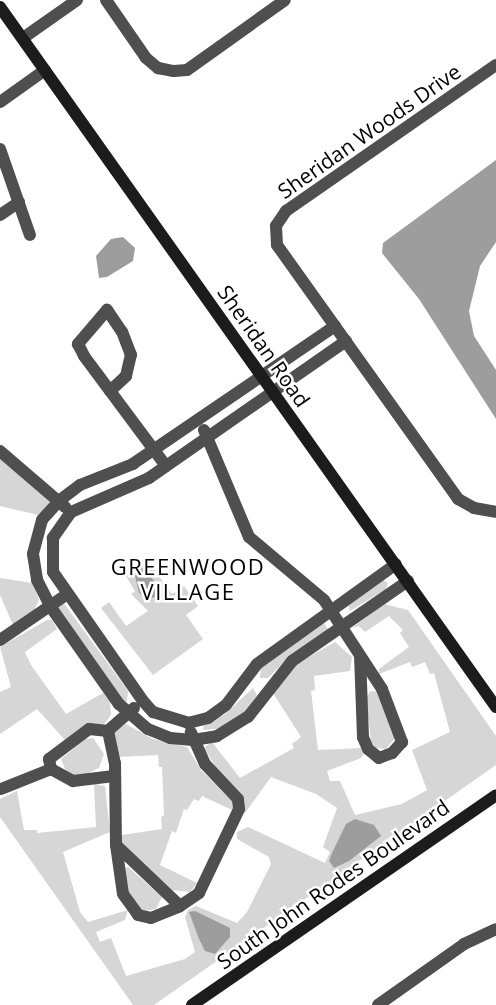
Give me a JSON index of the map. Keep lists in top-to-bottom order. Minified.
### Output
{"streets":{"street":["Sheridan Woods Drive","Sheridan Road","South John Rodes Boulevard"]},"districts":["GREENWOOD VILLAGE"]}
